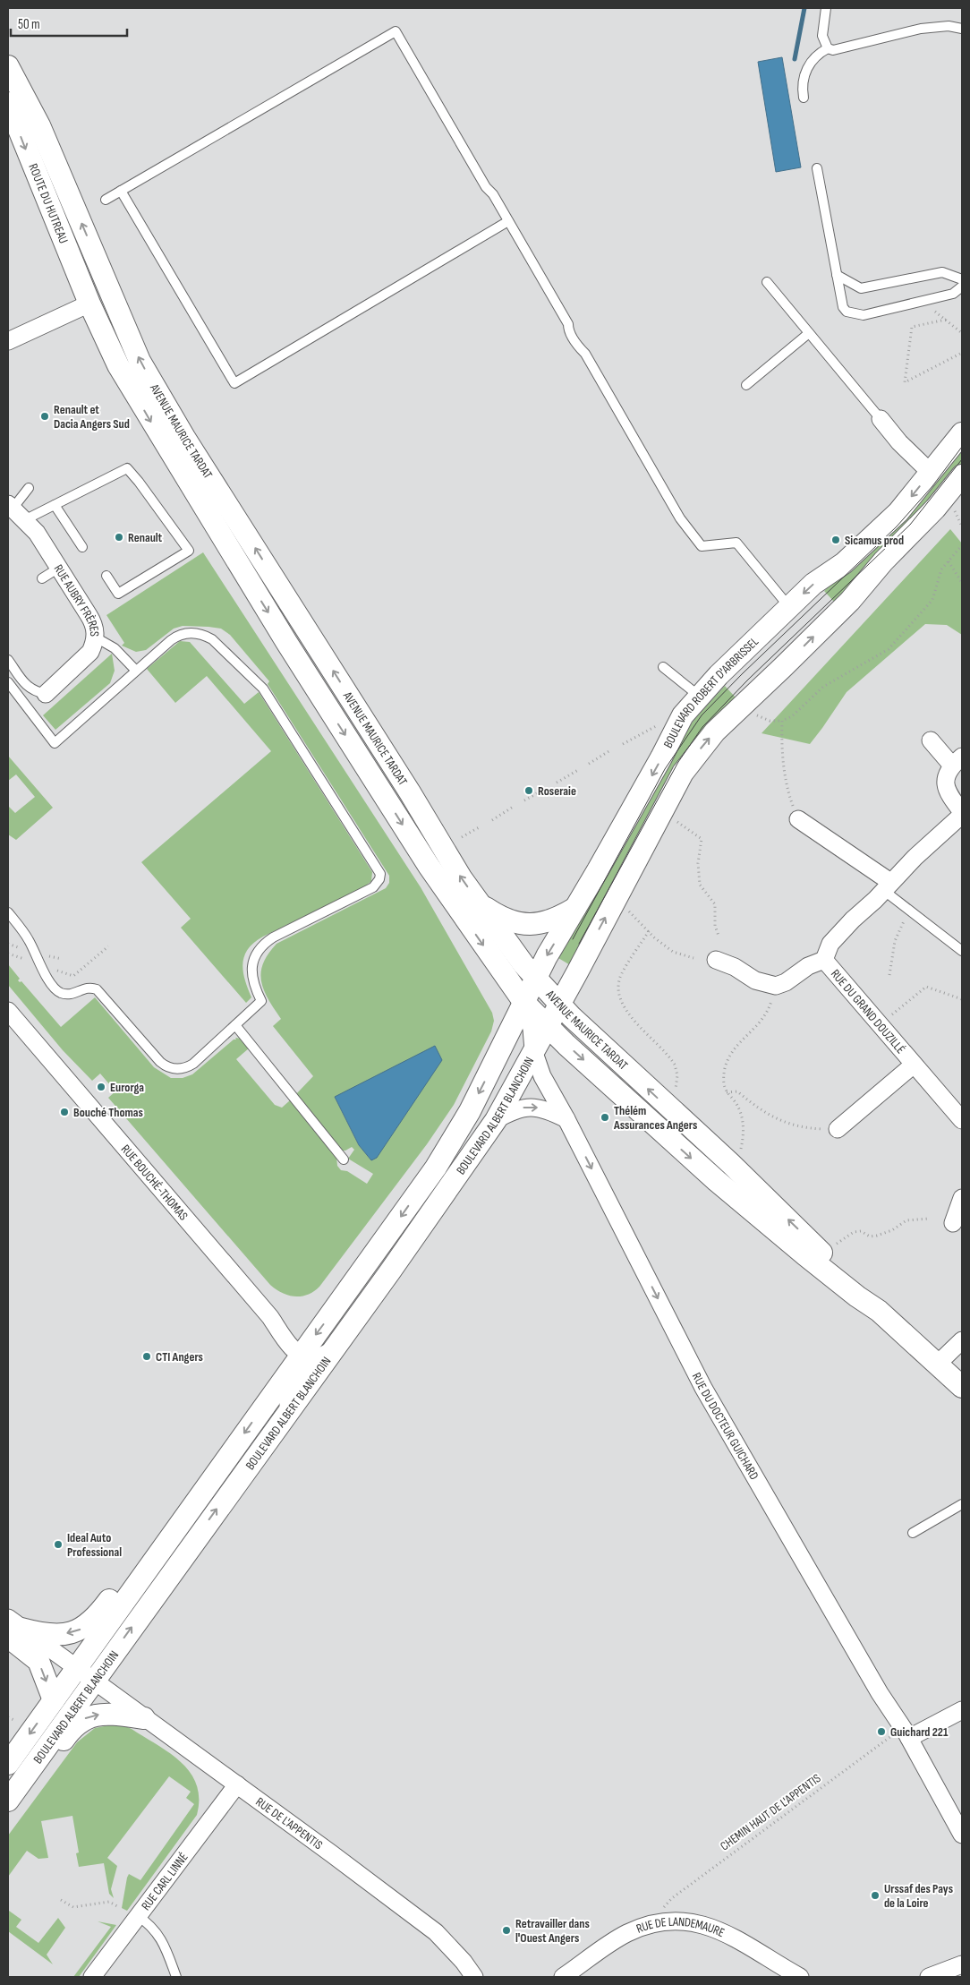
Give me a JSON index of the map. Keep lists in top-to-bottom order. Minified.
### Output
{"streets":{"street":["ROUTE DU HUTREAU","AVENUE MAURICE TARDAT","RUE AUBRY FRÈRES","BOULEVARD ROBERT D'ARBRISSEL","RUE DU GRAND DOUZILLÉ","BOULEVARD ALBERT BLANCHOIN","RUE BOUCHÉ-THOMAS","RUE DU DOCTEUR GUICHARD","RUE DE L'APPENTIS","RUE CARL LINNÉ","RUE DE LANDEMAURE"],"path":["CHEMIN HAUT DE L'APPENTIS"]},"crossings":[["ROUTE DU HUTREAU","AVENUE MAURICE TARDAT"],["AVENUE MAURICE TARDAT","BOULEVARD ROBERT D'ARBRISSEL"],["AVENUE MAURICE TARDAT","BOULEVARD ALBERT BLANCHOIN"],["AVENUE MAURICE TARDAT","RUE DU DOCTEUR GUICHARD"],["BOULEVARD ROBERT D'ARBRISSEL","BOULEVARD ALBERT BLANCHOIN"],["BOULEVARD ROBERT D'ARBRISSEL","RUE DU DOCTEUR GUICHARD"],["BOULEVARD ALBERT BLANCHOIN","RUE BOUCHÉ-THOMAS"],["BOULEVARD ALBERT BLANCHOIN","RUE DU DOCTEUR GUICHARD"],["BOULEVARD ALBERT BLANCHOIN","RUE DE L'APPENTIS"],["RUE DE L'APPENTIS","RUE CARL LINNÉ"]],"one_way":["ROUTE DU HUTREAU","RUE DU DOCTEUR GUICHARD"],"places":["Renault et Dacia Angers Sud","Renault","Sicamus prod","Roseraie","Eurorga","Bouché Thomas","Thélém Assurances Angers","CTI Angers","Ideal Auto Professional","Guichard 221","Urssaf des Pays de la Loire","Retravailler dans l'Ouest Angers"],"scale_bar":"50 m"}
